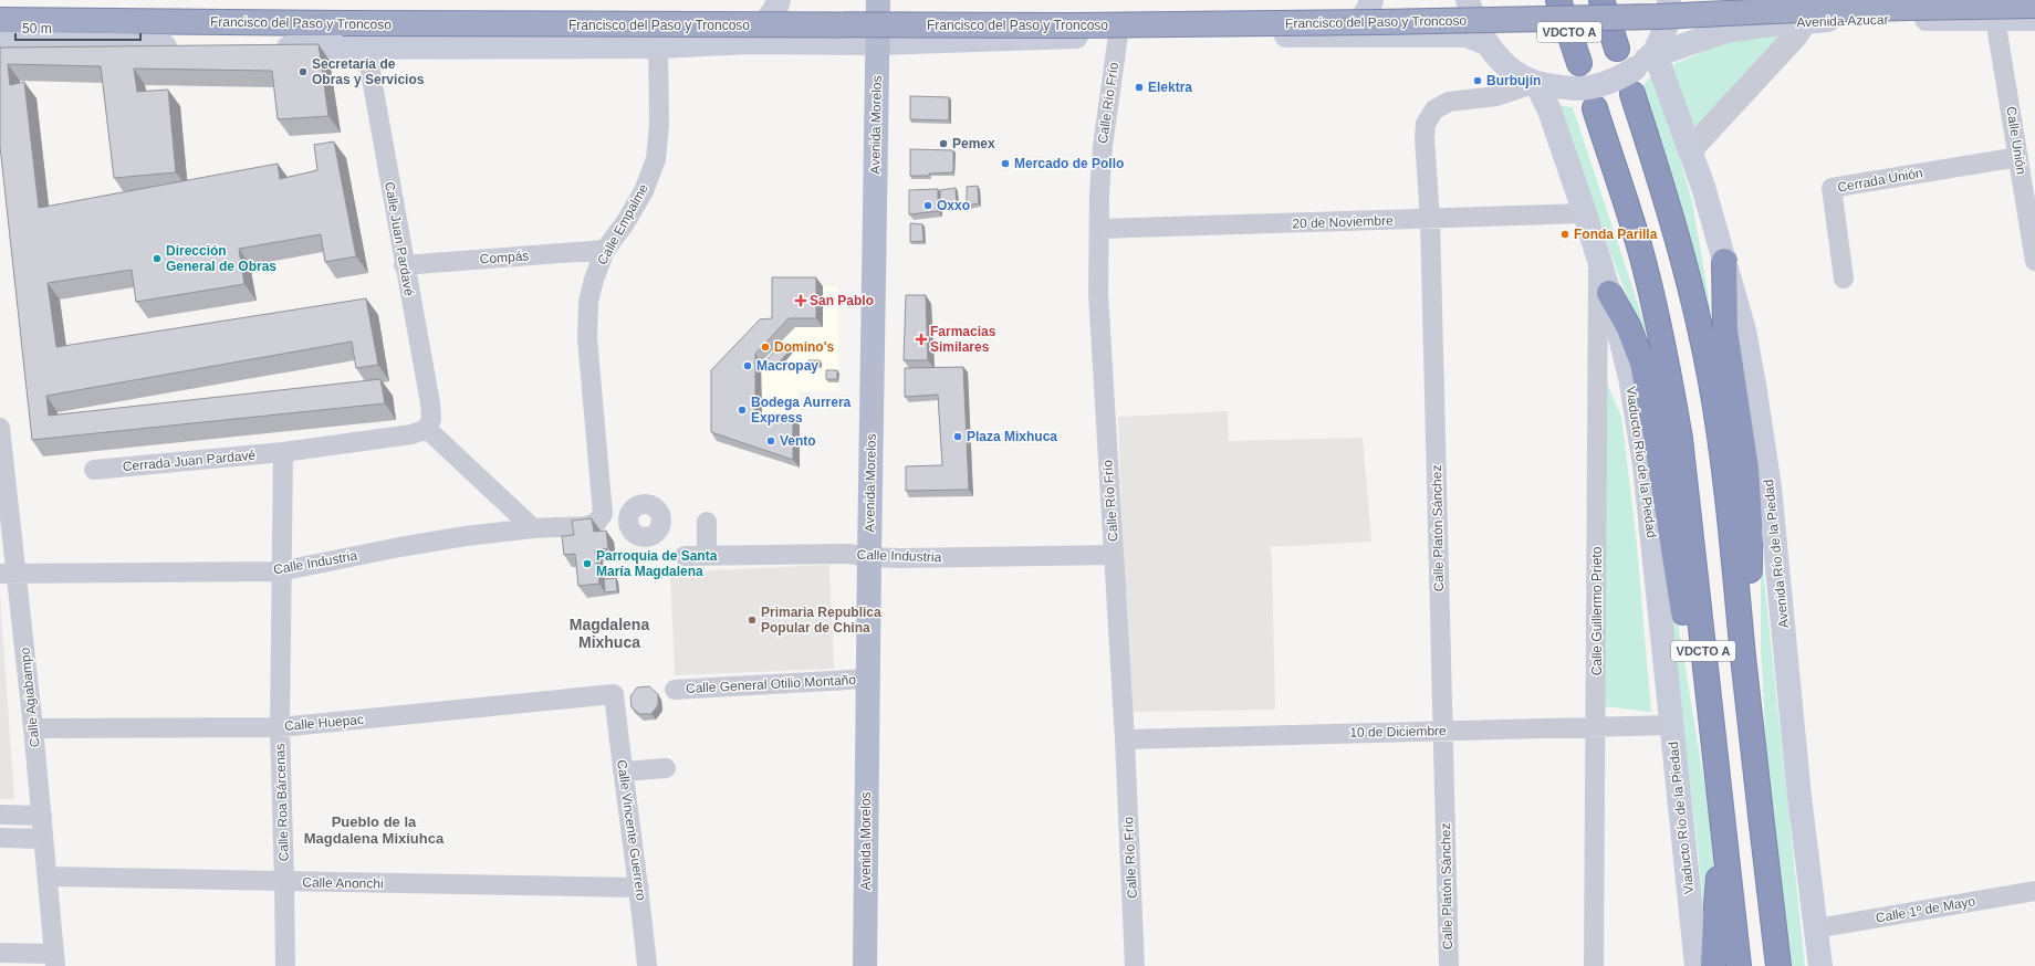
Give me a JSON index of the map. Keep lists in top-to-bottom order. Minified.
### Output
{"streets":{"highway":["Francisco del Paso y Troncoso","VDCTO A"],"main road":["Avenida Azucar","Avenida Morelos","Viaducto Río de la Piedad","Avenida Río de la Piedad"],"street":["Calle Río Frío","Calle Unión","Cerrada Unión","20 de Noviembre","Calle Empalme","Calle Juan Pardavé","Compás","Cerrada Juan Pardavé","Calle Platón Sánchez","Calle Industria","Calle Guillermo Prieto","Calle General Otilio Montaño","Calle Agiabampo","Calle Huepac","10 de Diciembre","Calle Roa Bárcenas","Calle Vincente Guerrero","Calle Anonchi","Calle 1º de Mayo"]},"crossings":[["Avenida Azucar","Calle Unión"],["Francisco del Paso y Troncoso","Calle Río Frío"],["Francisco del Paso y Troncoso","Avenida Morelos"],["Francisco del Paso y Troncoso","Calle Empalme"],["Francisco del Paso y Troncoso","Calle Juan Pardavé"],["Calle Río Frío","20 de Noviembre"],["Calle Río Frío","Calle Industria"],["Calle Río Frío","10 de Diciembre"],["Avenida Morelos","Calle Industria"],["Avenida Morelos","Calle General Otilio Montaño"],["Calle Unión","Cerrada Unión"],["20 de Noviembre","Viaducto Río de la Piedad"],["20 de Noviembre","Calle Platón Sánchez"],["Calle Empalme","Compás"],["Calle Empalme","Calle Industria"],["Calle Juan Pardavé","Compás"],["Cerrada Juan Pardavé","Calle Roa Bárcenas"],["Viaducto Río de la Piedad","Calle Platón Sánchez"],["Viaducto Río de la Piedad","Calle Guillermo Prieto"],["Viaducto Río de la Piedad","10 de Diciembre"],["Calle Platón Sánchez","10 de Diciembre"],["Avenida Río de la Piedad","Calle 1º de Mayo"],["Calle Industria","Calle Agiabampo"],["Calle Industria","Calle Roa Bárcenas"],["Calle Guillermo Prieto","10 de Diciembre"],["Calle Agiabampo","Calle Huepac"],["Calle Agiabampo","Calle Anonchi"],["Calle Huepac","Calle Roa Bárcenas"],["Calle Huepac","Calle Vincente Guerrero"],["Calle Roa Bárcenas","Calle Anonchi"],["Calle Vincente Guerrero","Calle Anonchi"]],"districts":["Magdalena Mixhuca","Pueblo de la Magdalena Mixiuhca"],"places":{"other":["Secretaria de Obras y Servicios","Burbujín","Elektra","Pemex","Mercado de Pollo","Oxxo","Fonda Parilla","Dirección General de Obras","Domino's","Macropay","Bodega Aurrera Express","Plaza Mixhuca","Vento","Parroquia de Santa María Magdalena","Primaria Republica Popular de China"],"health":["San Pablo","Farmacias Similares"]},"scale_bar":"50 m"}
